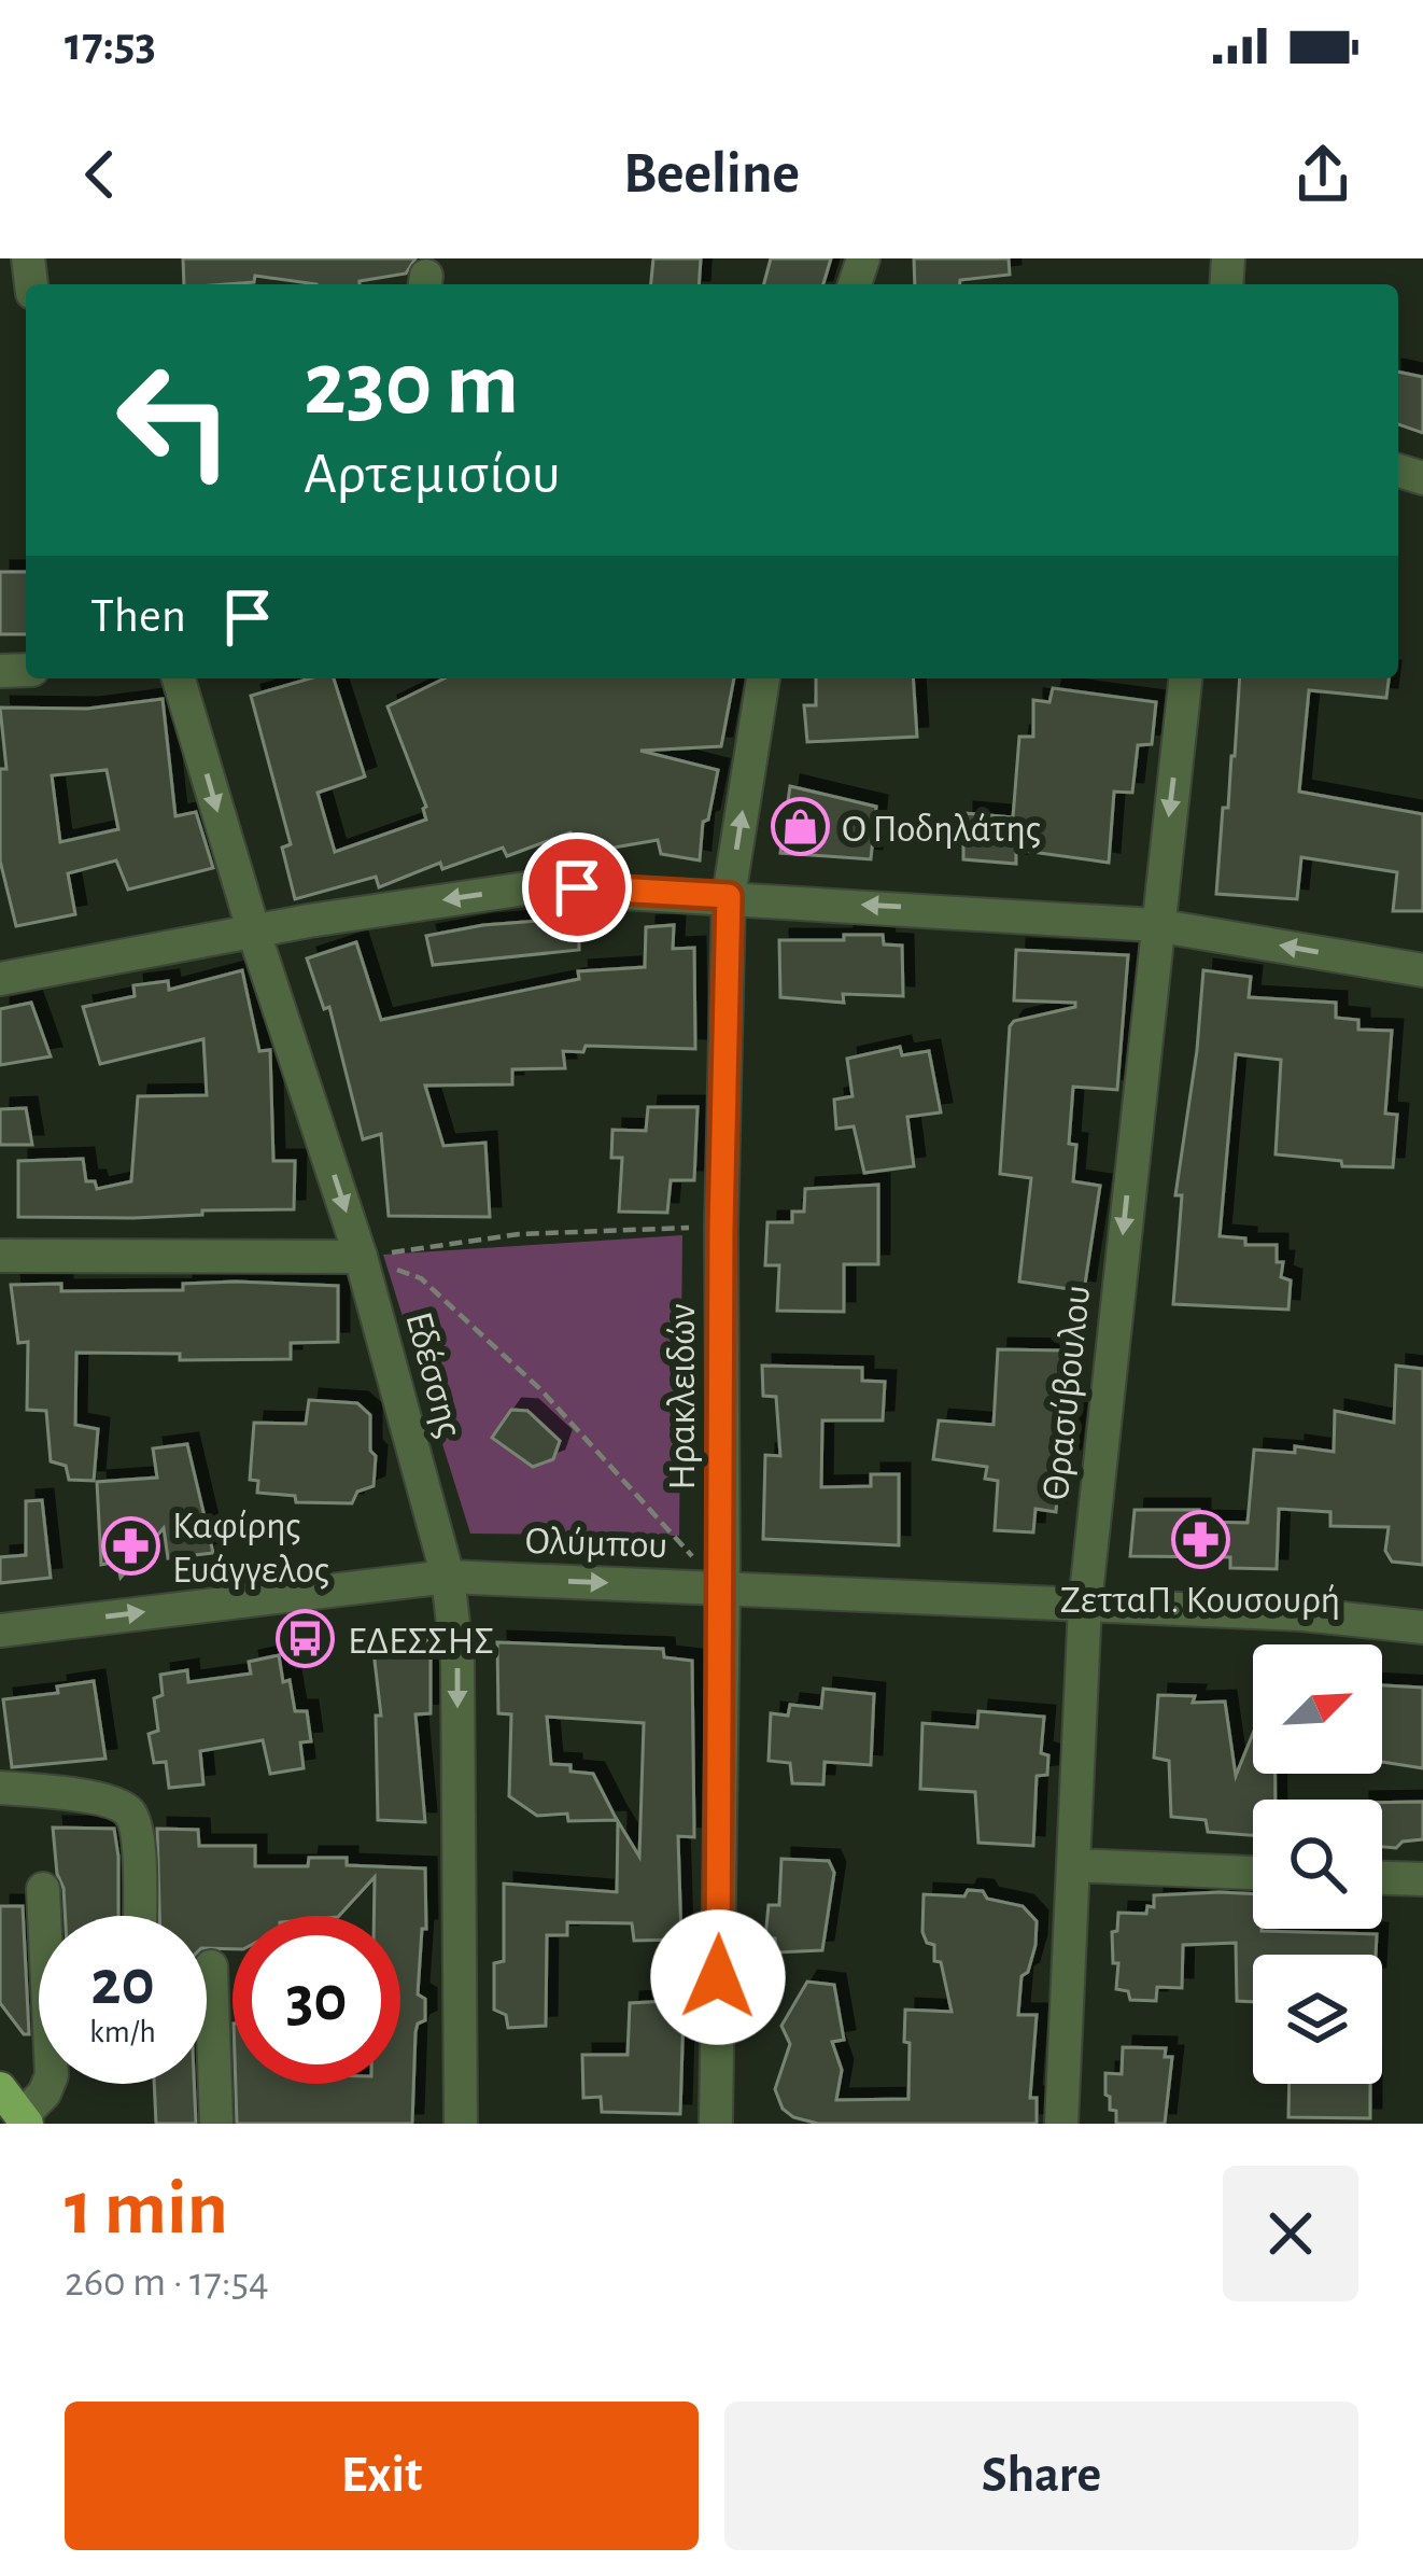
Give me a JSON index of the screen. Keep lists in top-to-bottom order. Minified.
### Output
{"streets":{"street":["Εδέσσης","Θρασύβουλου","Ηρακλειδών","Ολύμπου"]},"crossings":[["Εδέσσης","Ολύμπου"],["Θρασύβουλου","Ολύμπου"],["Ηρακλειδών","Ολύμπου"]],"one_way":["Εδέσσης","Θρασύβουλου","Ολύμπου"],"places":{"shop":["Ο Ποδηλάτης"],"pharmacy":["ΖετταΠ. Κουσουρή","Καφίρης Ευάγγελος"],"bus stop":["ΕΔΕΣΣΗΣ"]},"north":"top right","page":{"status":"17:53","header":"Beeline","turn":["230 m","Αρτεμισίου"],"then":"Then","speed":"20 km/h","limit":"30","heading":["1 min","260 m · 17:54"],"buttons":["Exit","Share"]}}
